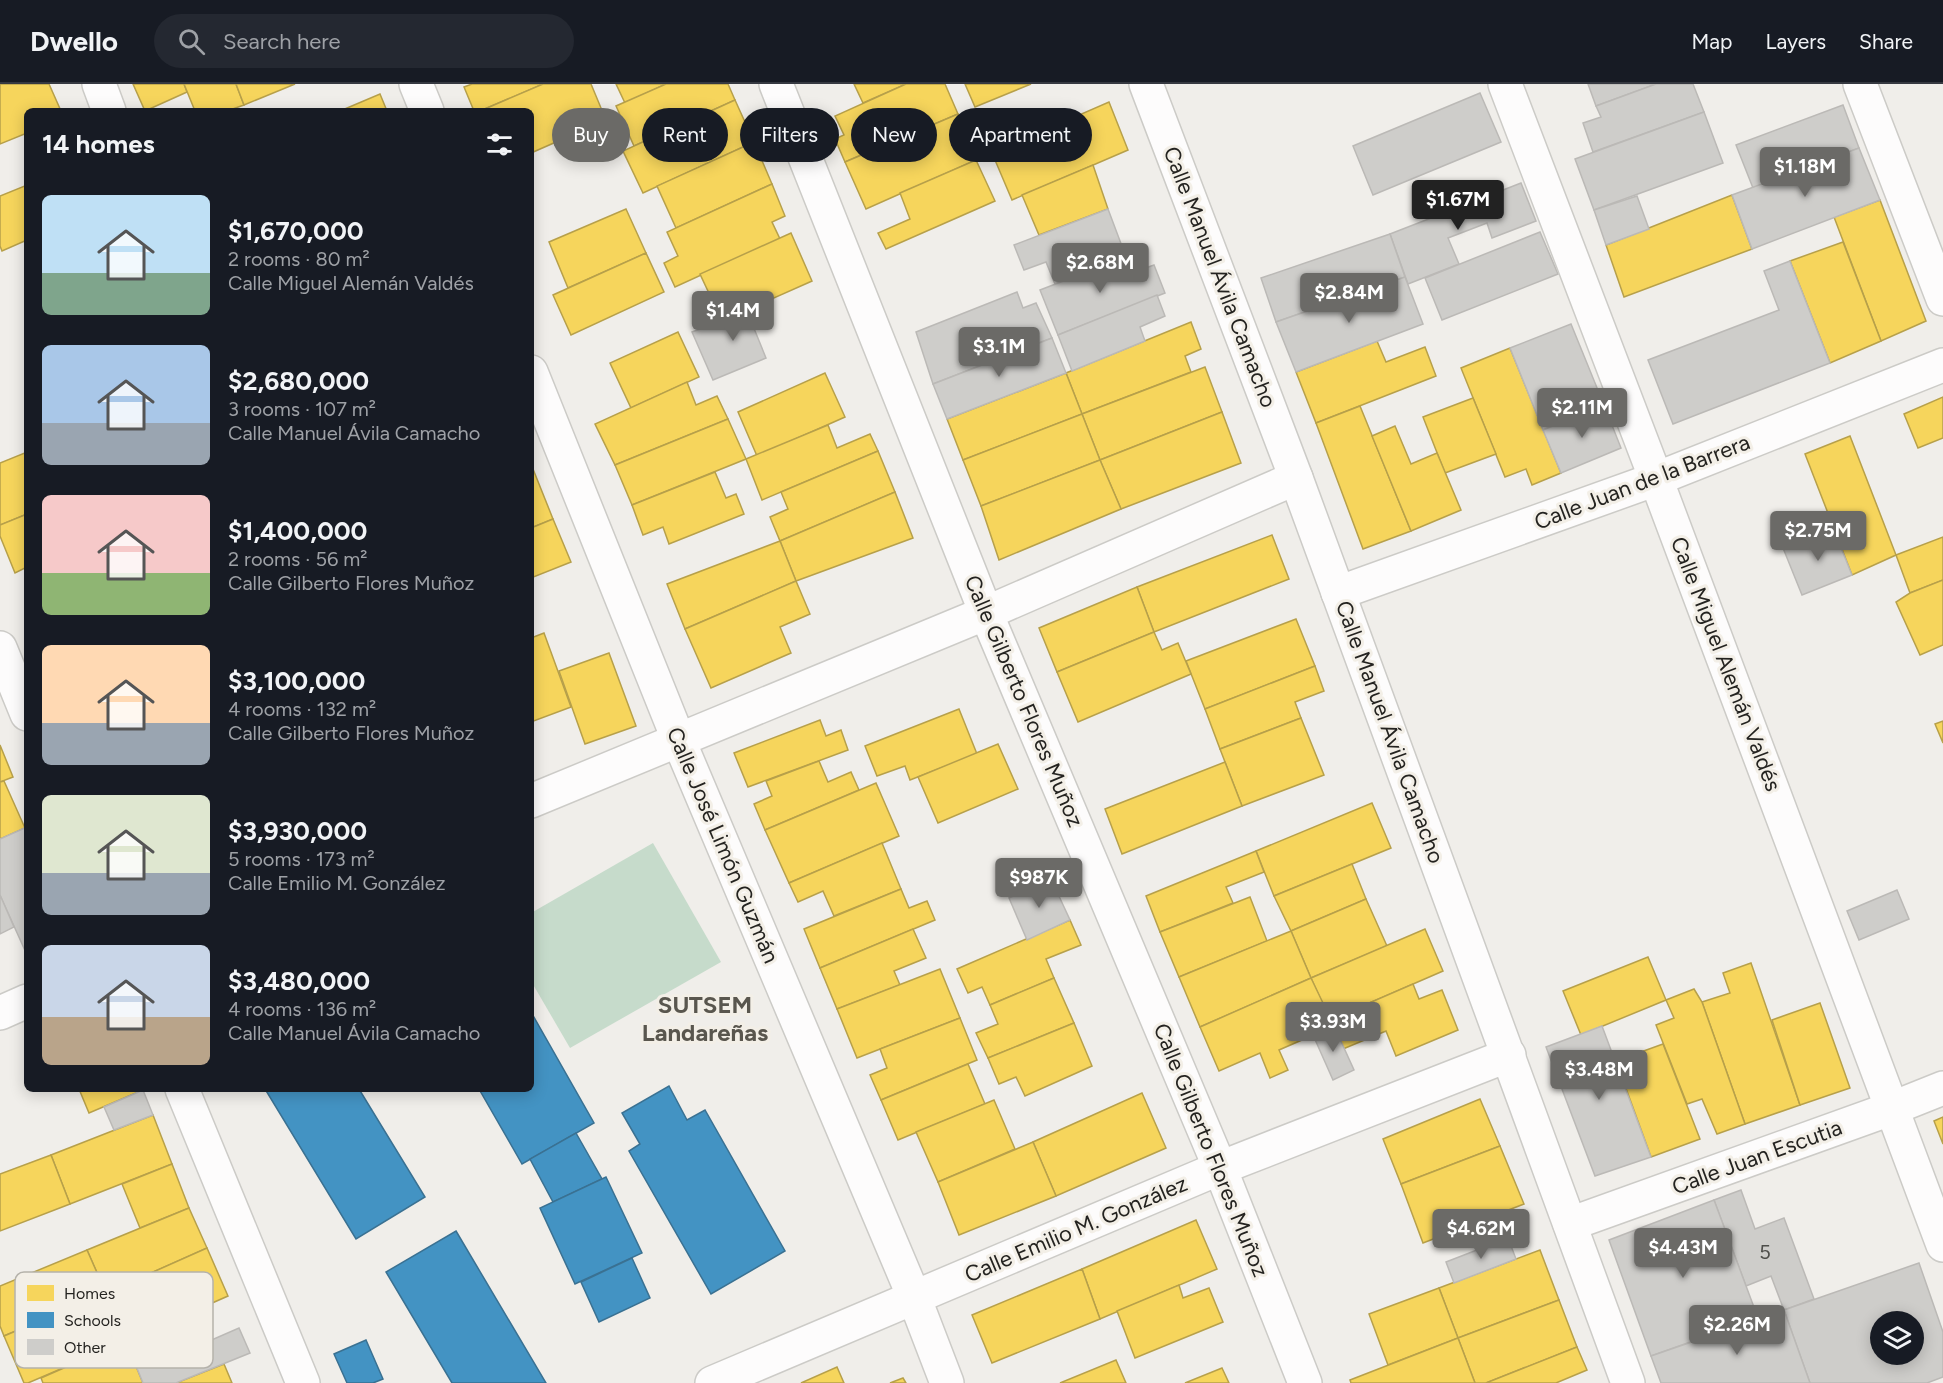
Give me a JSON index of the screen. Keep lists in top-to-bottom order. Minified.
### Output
{"streets":{"street":["Calle Manuel Ávila Camacho","Calle Juan de la Barrera","Calle Miguel Alemán Valdés","Calle Gilberto Flores Muñoz","Calle José Limón Guzmán","Calle Juan Escutia","Calle Emilio M. González"]},"crossings":[["Calle Manuel Ávila Camacho","Calle Juan de la Barrera"],["Calle Manuel Ávila Camacho","Calle Juan Escutia"],["Calle Manuel Ávila Camacho","Calle Emilio M. González"],["Calle Juan de la Barrera","Calle Miguel Alemán Valdés"],["Calle Miguel Alemán Valdés","Calle Juan Escutia"],["Calle Gilberto Flores Muñoz","Calle Emilio M. González"],["Calle José Limón Guzmán","Calle Emilio M. González"]],"districts":["SUTSEM Landareñas"],"house_numbers":["5"],"legend":["Homes","Schools","Other"],"page":{"header":"Dwello","search":"Search here","nav":["Map","Layers","Share"],"chip":["Buy","Rent","Filters","New","Apartment"],"heading":"14 homes","price":["$1.18M","$1.67M","$2.68M","$2.84M","$1.4M","$3.1M","$2.11M","$2.75M","$987K","$3.93M","$3.48M","$4.62M","$4.43M","$2.26M"],"list":[{"name":"$1,670,000","note":"2 rooms · 80 m² · Calle Miguel Alemán Valdés"},{"name":"$2,680,000","note":"3 rooms · 107 m² · Calle Manuel Ávila Camacho"},{"name":"$1,400,000","note":"2 rooms · 56 m² · Calle Gilberto Flores Muñoz"},{"name":"$3,100,000","note":"4 rooms · 132 m² · Calle Gilberto Flores Muñoz"},{"name":"$3,930,000","note":"5 rooms · 173 m² · Calle Emilio M. González"},{"name":"$3,480,000","note":"4 rooms · 136 m² · Calle Manuel Ávila Camacho"}]}}
